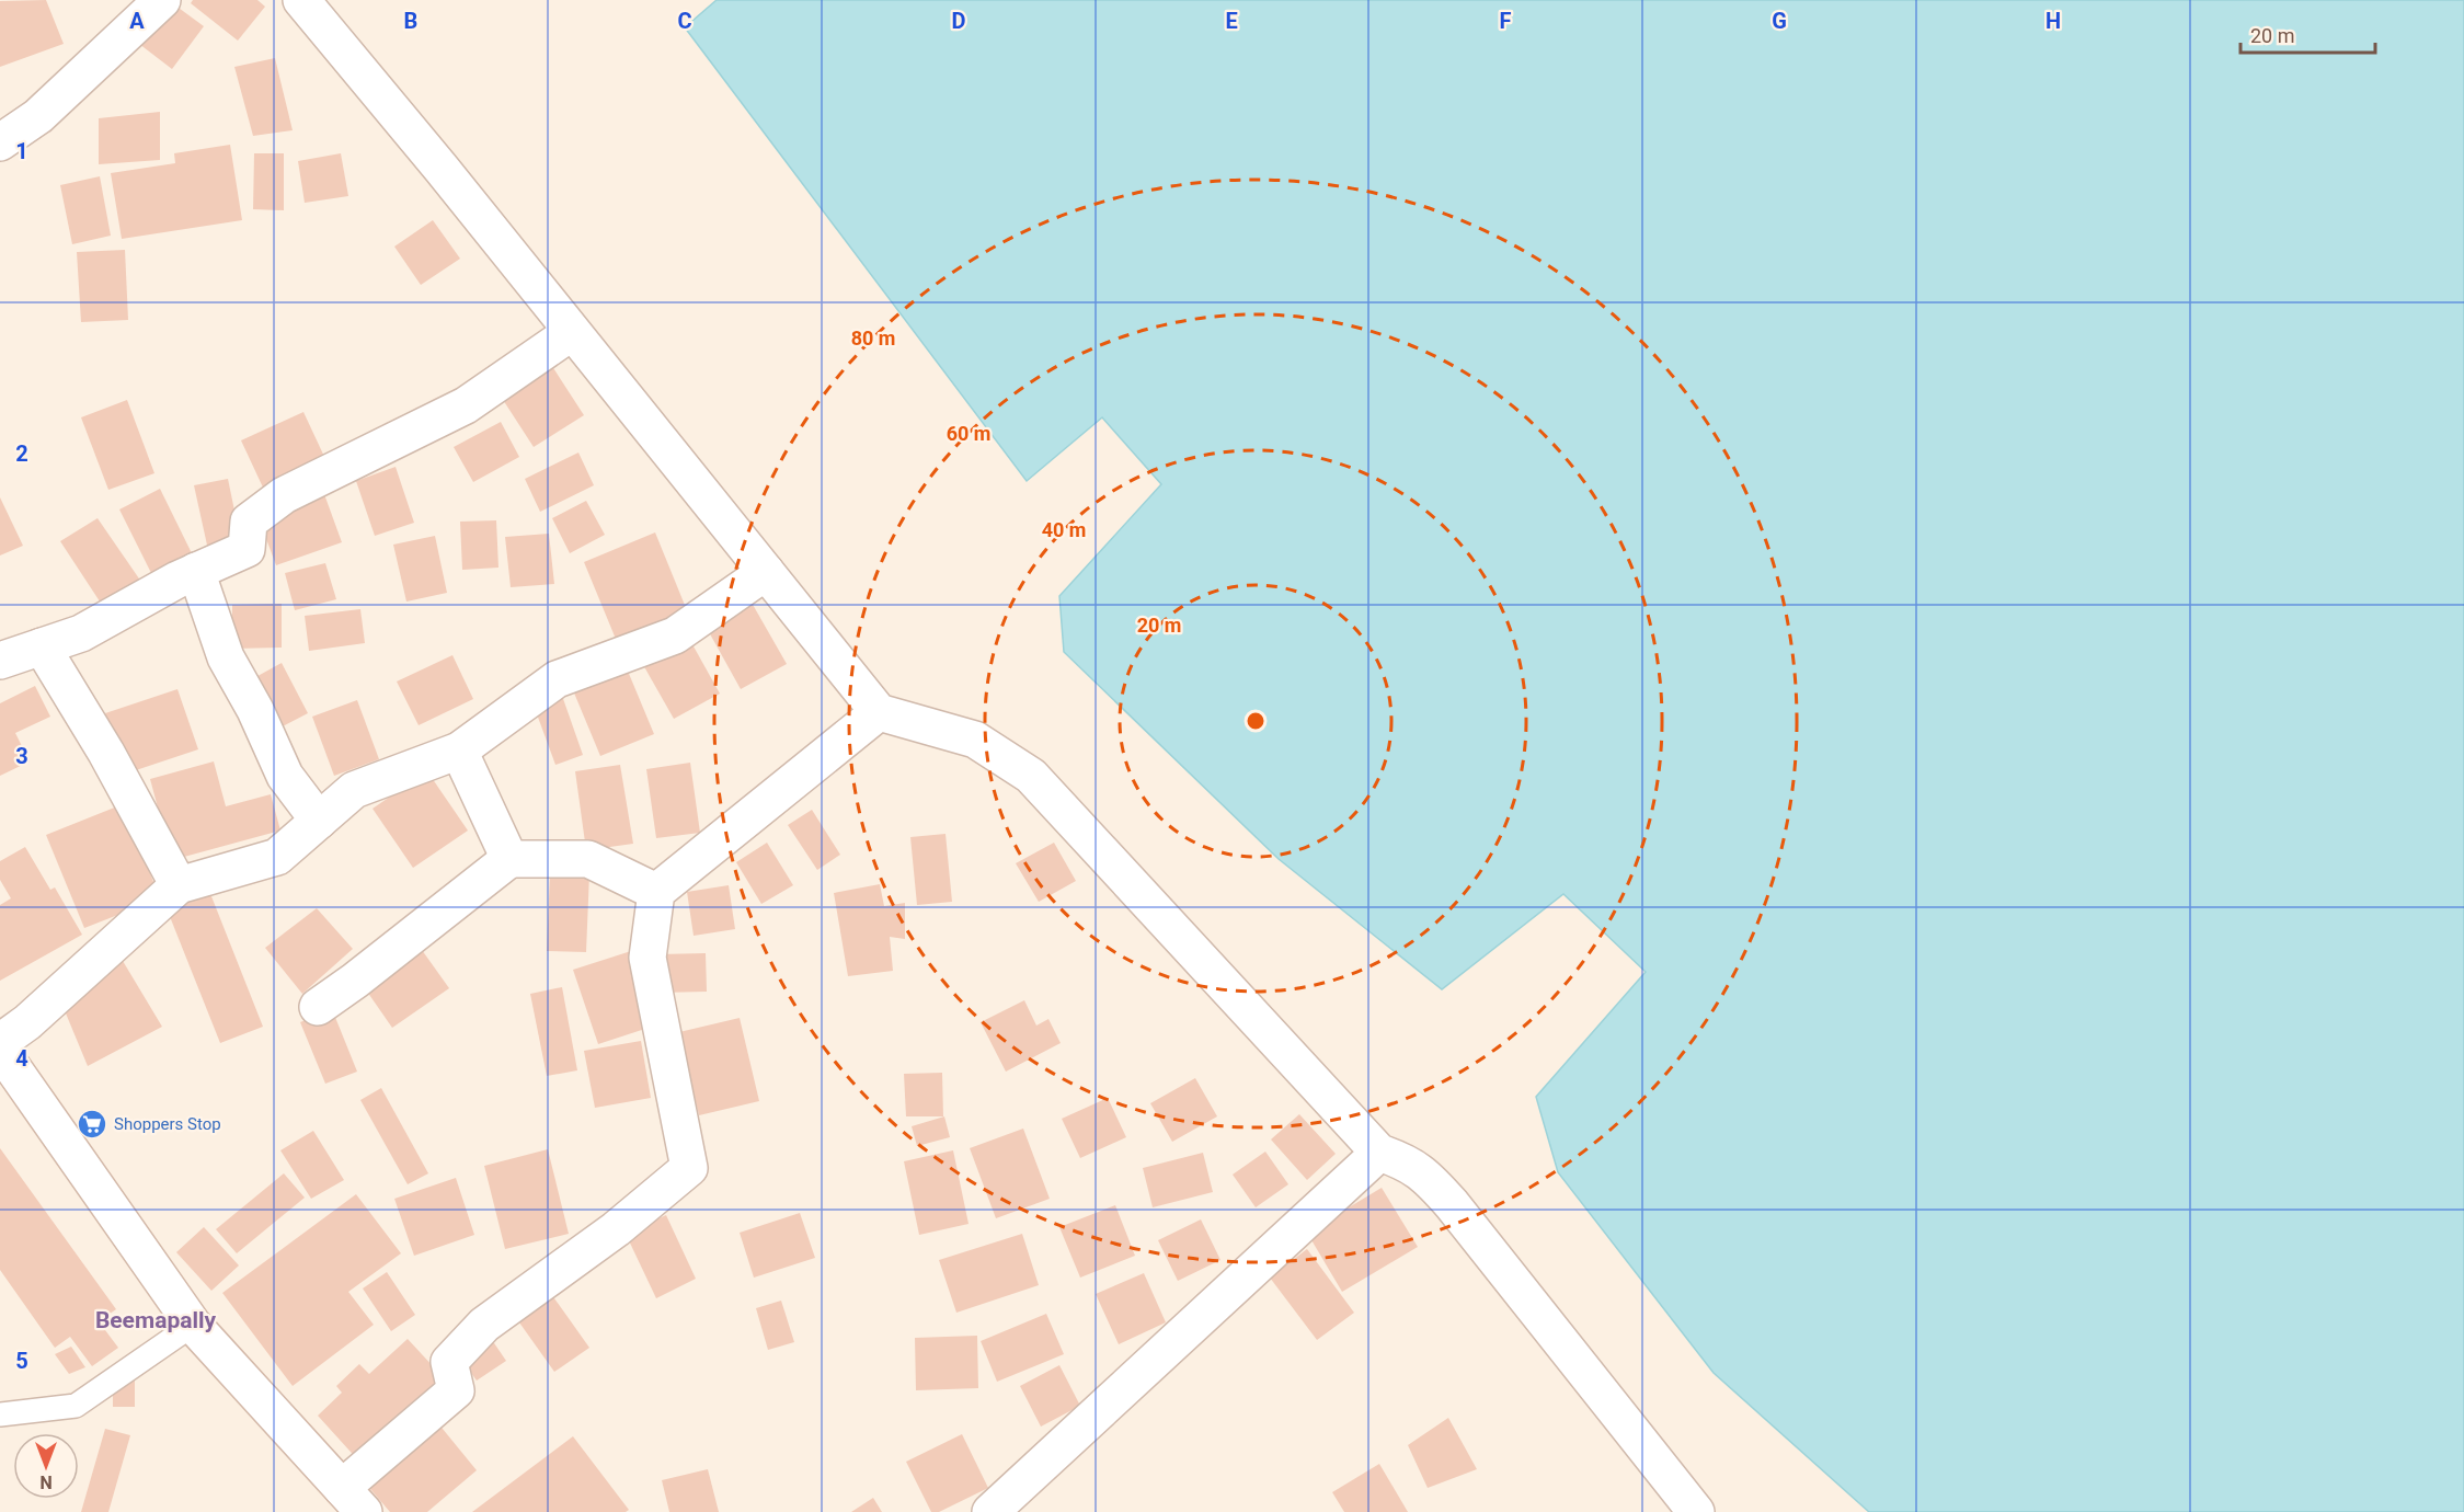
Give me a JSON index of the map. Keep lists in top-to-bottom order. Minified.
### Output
{"districts":["Beemapally"],"places":{"supermarket":["Shoppers Stop"]},"scale_bar":"20 m","north":"bottom","grid":{"columns":["A","B","C","D","E","F","G","H"],"rows":["1","2","3","4","5"]},"rings":["80 m","60 m","40 m","20 m"]}
